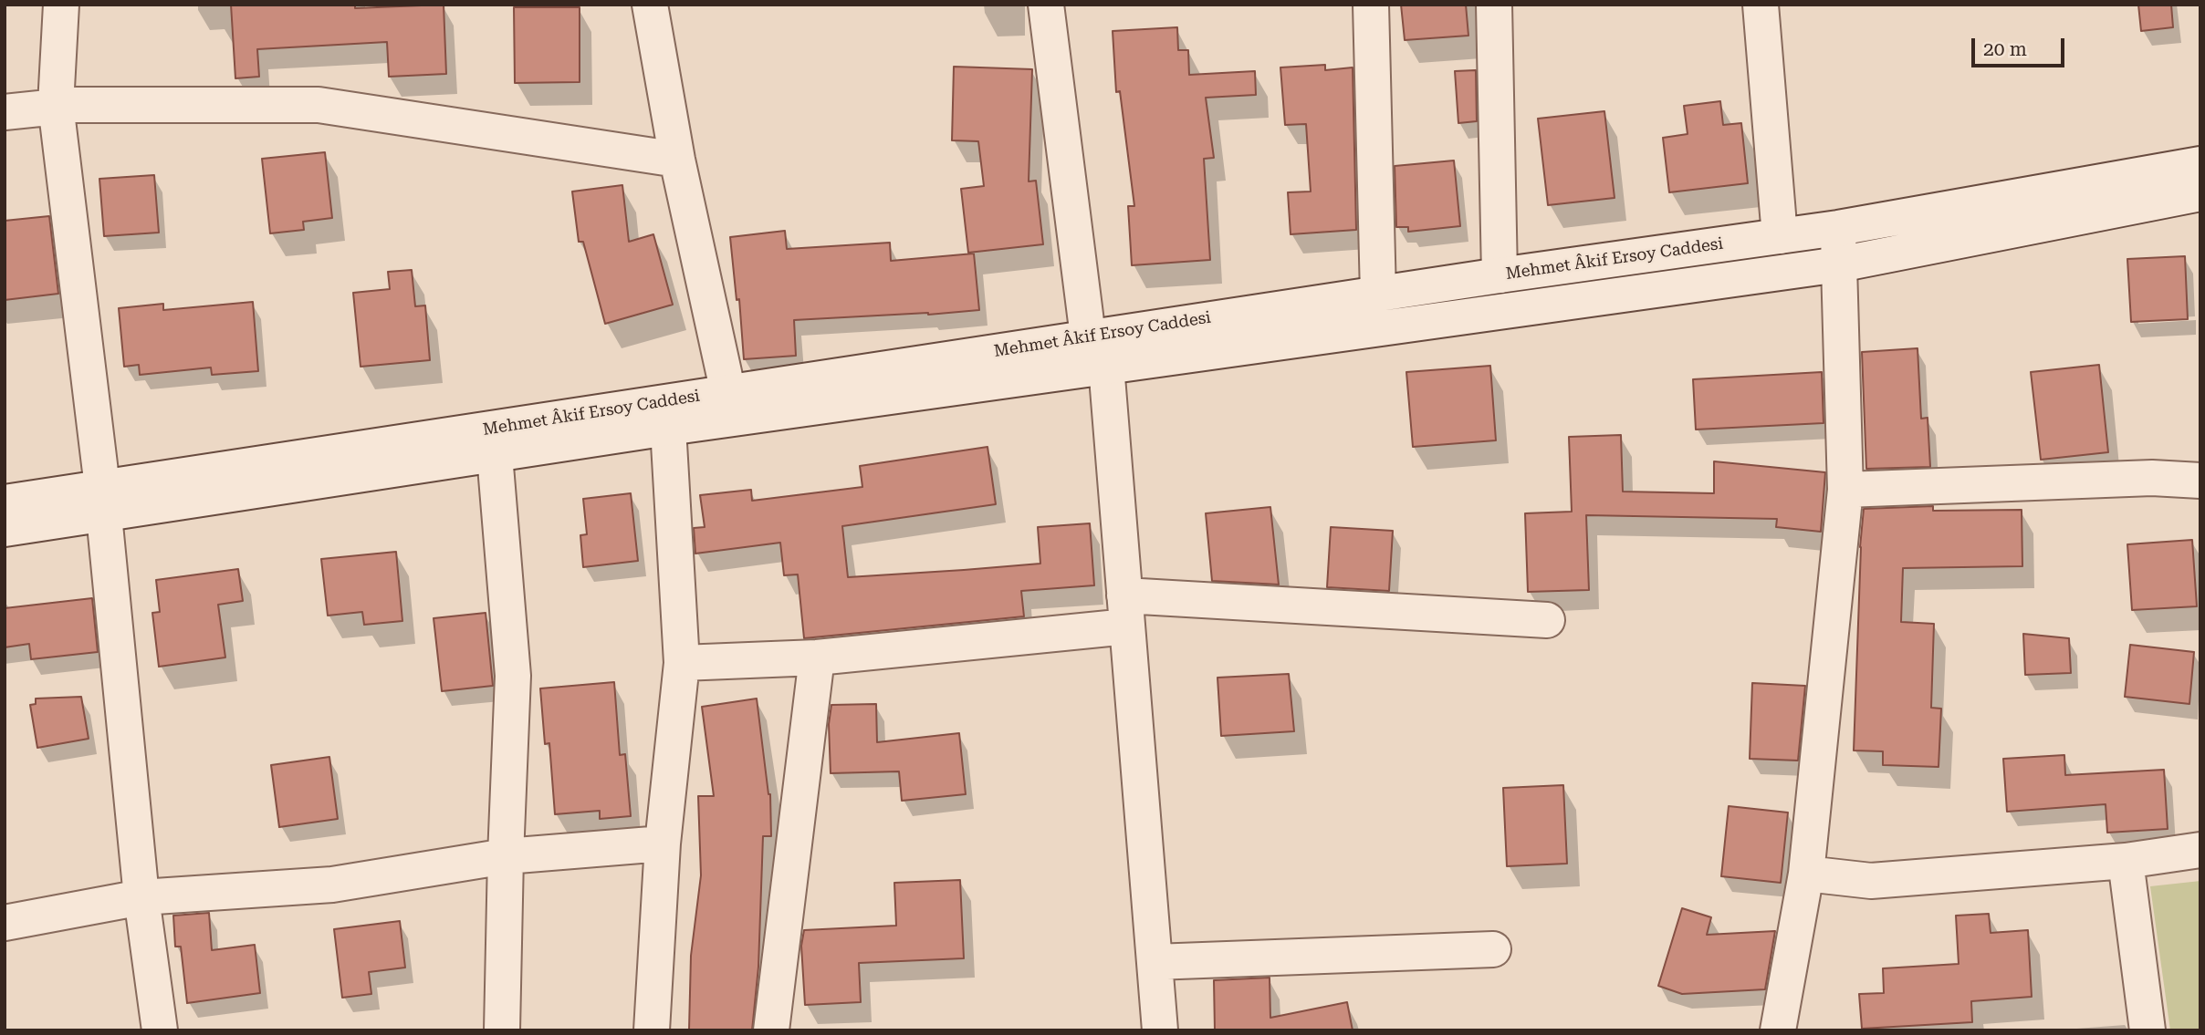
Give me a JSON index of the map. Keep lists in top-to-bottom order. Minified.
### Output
{"streets":{"street":["Mehmet Âkif Ersoy Caddesi"]},"scale_bar":"20 m"}
